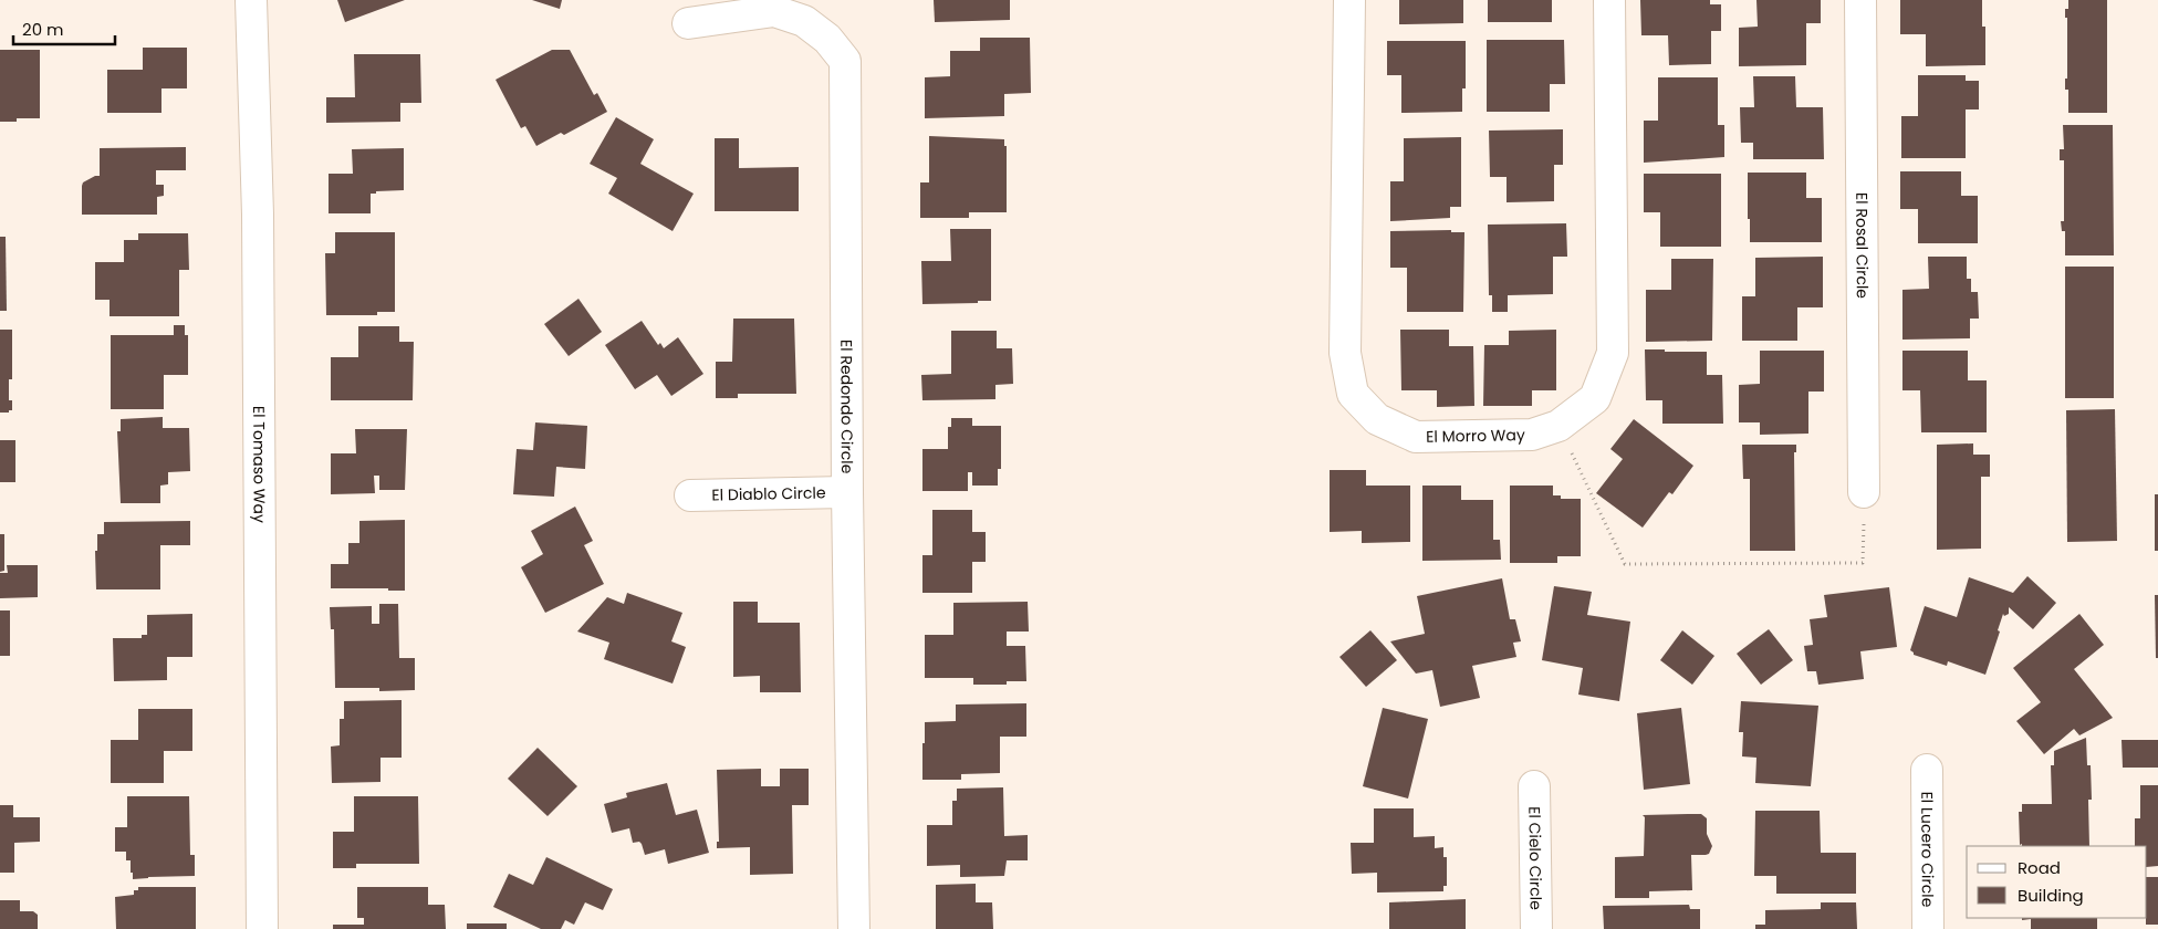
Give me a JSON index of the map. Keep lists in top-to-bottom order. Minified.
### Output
{"streets":{"street":["El Rosal Circle","El Redondo Circle","El Morro Way","El Tomaso Way","El Diablo Circle","El Lucero Circle","El Cielo Circle"]},"crossings":[["El Redondo Circle","El Diablo Circle"]],"legend":["Road","Building"],"scale_bar":"20 m"}
